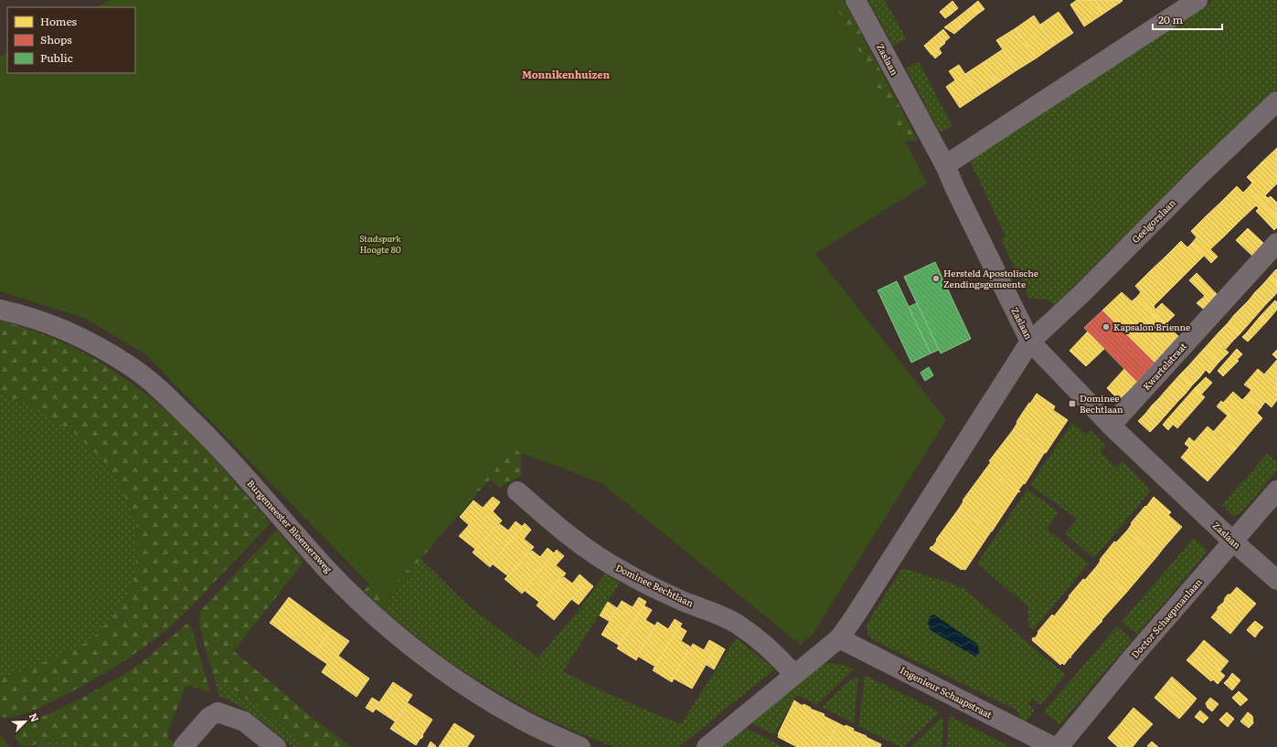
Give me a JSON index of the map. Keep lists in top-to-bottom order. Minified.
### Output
{"streets":{"street":["Zaslaan","Geelgorslaan","Kwartelstraat","Burgemeester Bloemersweg","Dominee Bechtlaan","Doctor Schaepmanlaan","Ingenieur Schaapstraat"]},"crossings":[["Zaslaan","Geelgorslaan"],["Zaslaan","Kwartelstraat"],["Zaslaan","Doctor Schaepmanlaan"]],"districts":["Monnikenhuizen"],"parks":["Stadspark Hoogte 80"],"places":{"other":["Hersteld Apostolische Zendingsgemeente","Kapsalon Brienne"],"transit":["Dominee Bechtlaan"]},"legend":["Homes","Shops","Public"],"scale_bar":"20 m","north":"top right"}
